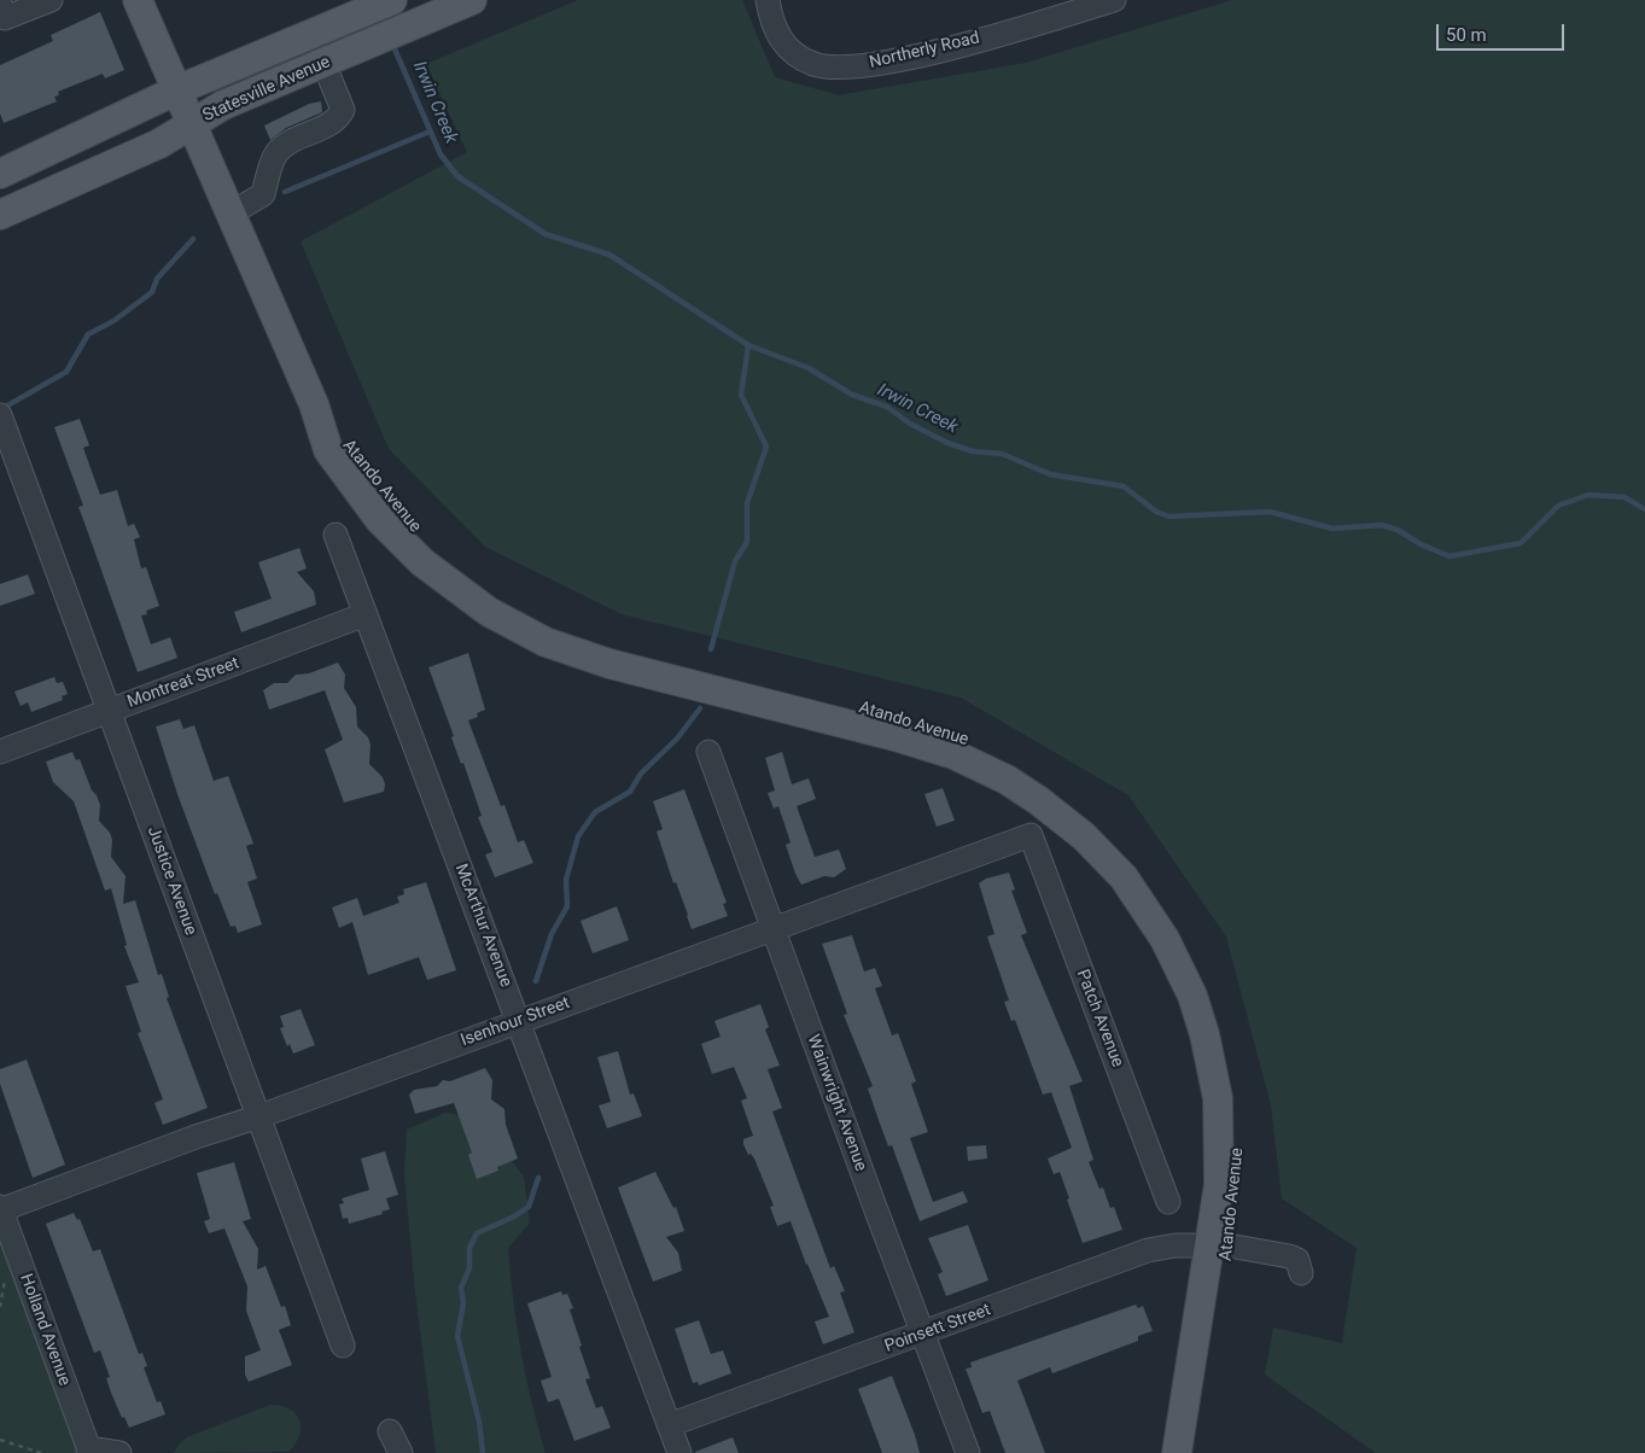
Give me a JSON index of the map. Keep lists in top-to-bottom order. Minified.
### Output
{"streets":{"main road":["Statesville Avenue","Atando Avenue"],"street":["Northerly Road","Montreat Street","Justice Avenue","McArthur Avenue","Patch Avenue","Isenhour Street","Wainwright Avenue","Poinsett Street","Holland Avenue"]},"crossings":[["Statesville Avenue","Atando Avenue"],["Atando Avenue","Poinsett Street"],["Montreat Street","Justice Avenue"],["Montreat Street","McArthur Avenue"],["Justice Avenue","Isenhour Street"],["McArthur Avenue","Isenhour Street"],["McArthur Avenue","Poinsett Street"],["Patch Avenue","Isenhour Street"],["Isenhour Street","Wainwright Avenue"],["Isenhour Street","Holland Avenue"],["Wainwright Avenue","Poinsett Street"]],"water":["Irwin Creek"],"scale_bar":"50 m"}
